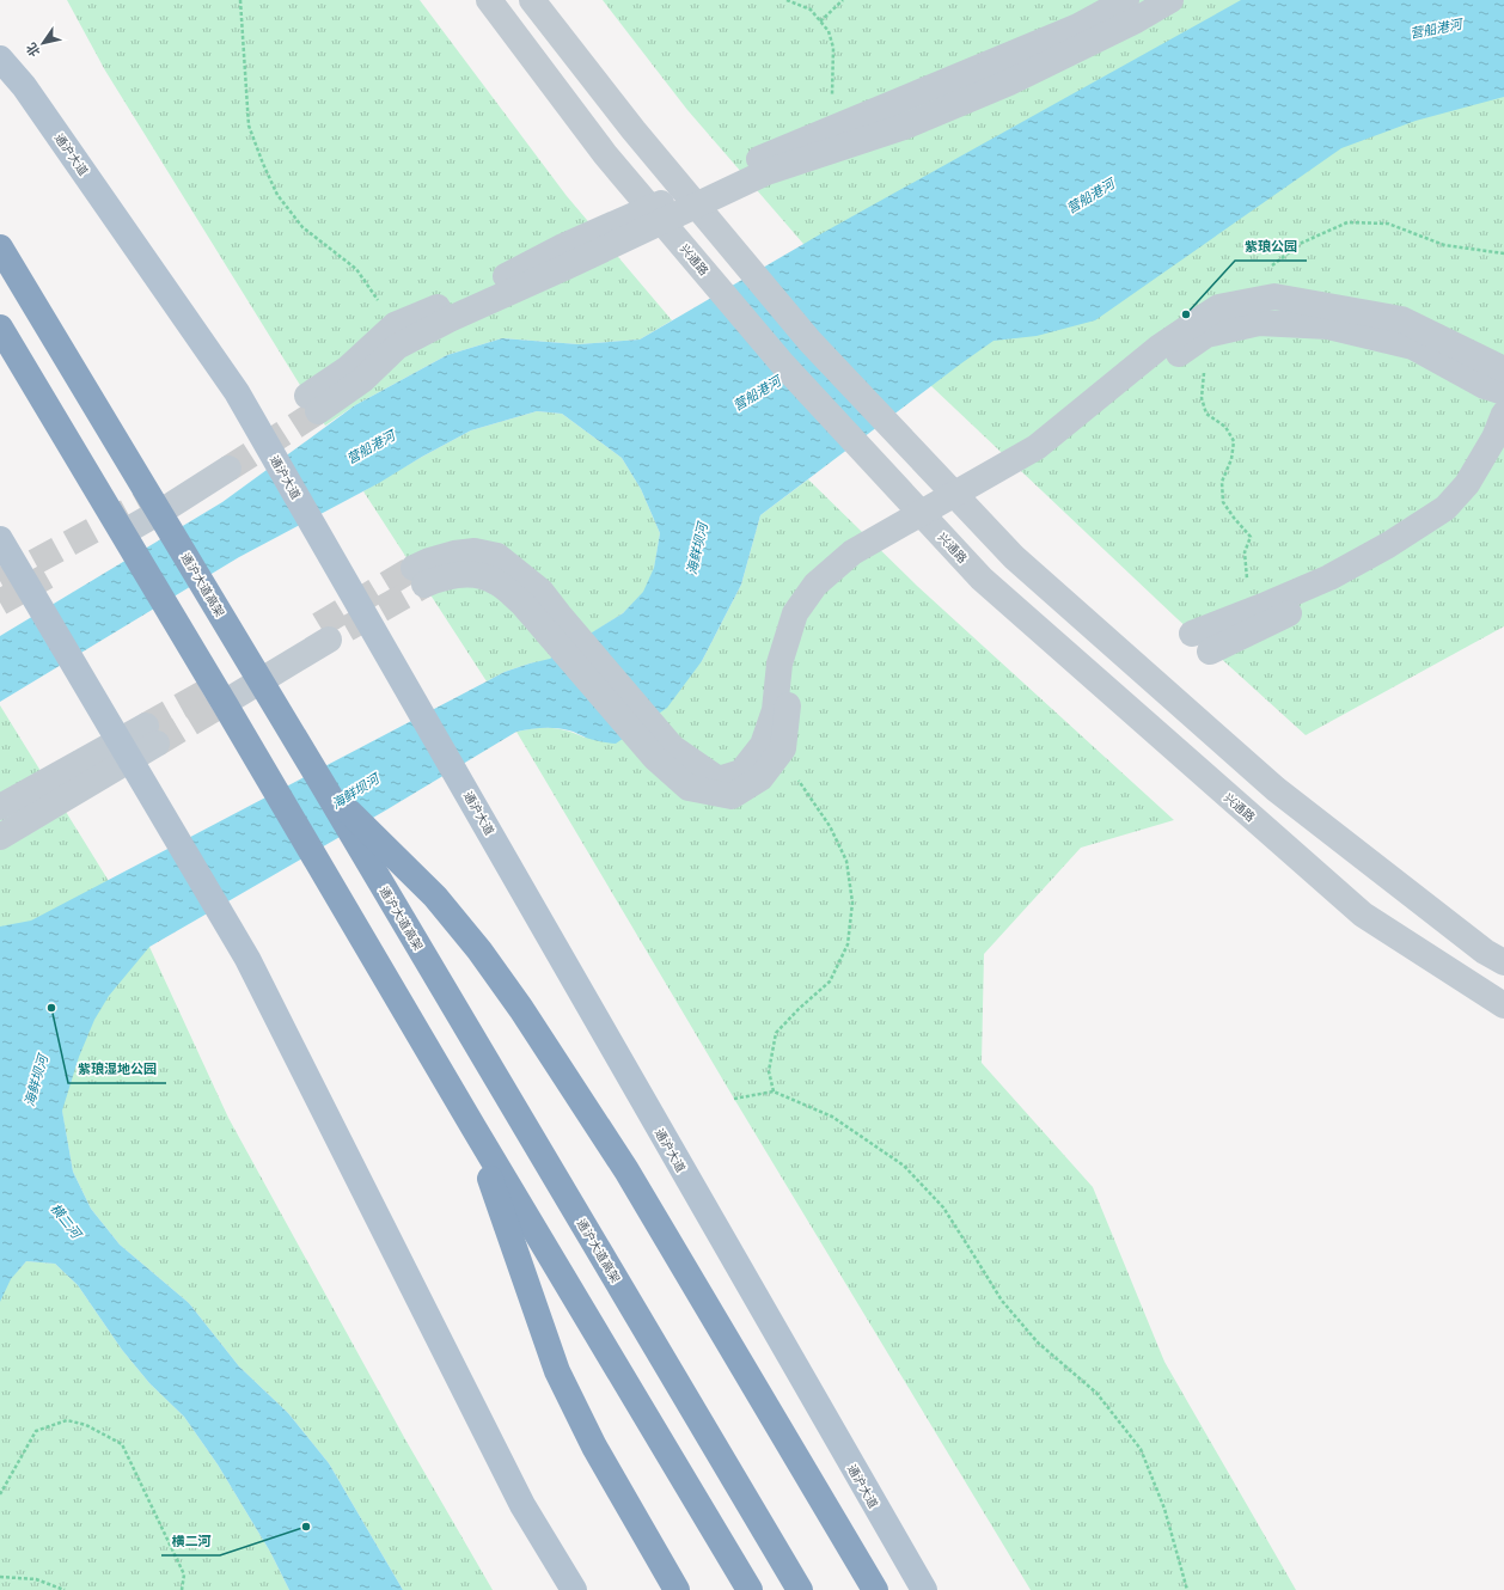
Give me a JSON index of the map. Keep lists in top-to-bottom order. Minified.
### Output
{"streets":{"highway":["通沪大道高架"],"main road":["通沪大道"],"street":["兴通路"]},"water":["营船港河","海鲜坝河","横二河"],"places":["紫琅公园","紫琅湿地公园","横二河"],"north":"bottom left"}
